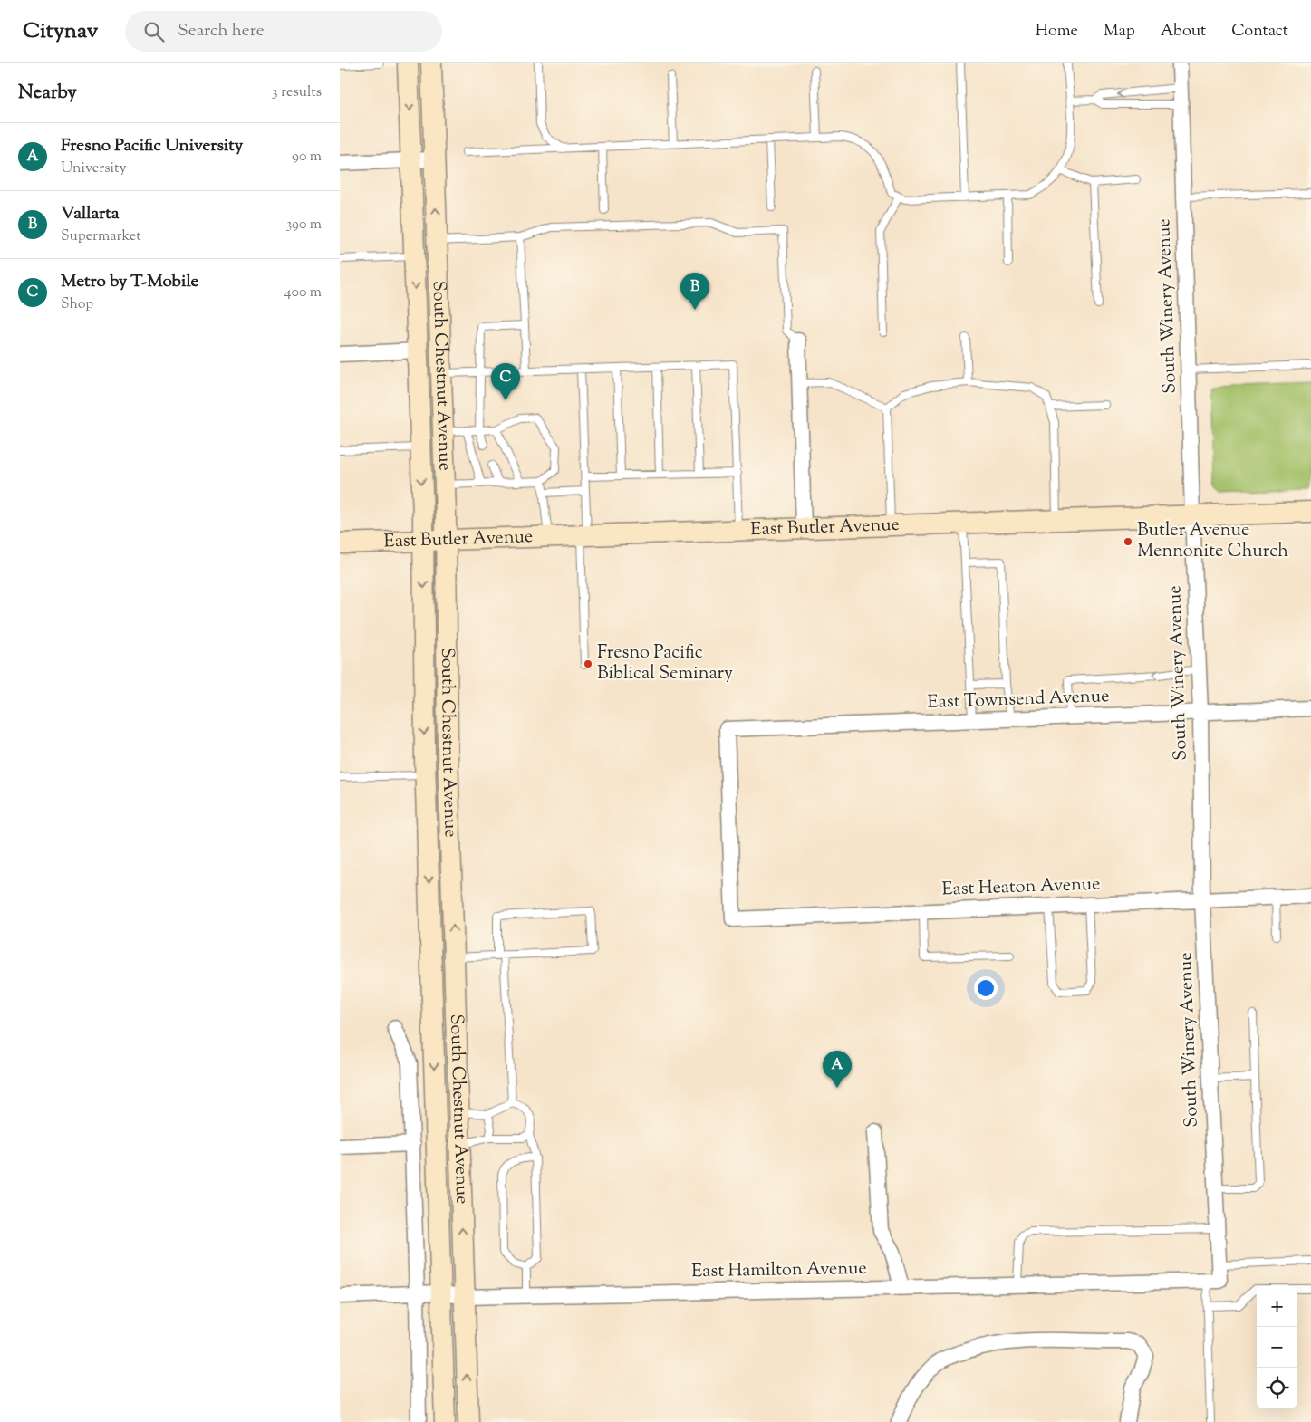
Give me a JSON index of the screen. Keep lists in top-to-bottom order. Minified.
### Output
{"streets":{"main road":["South Chestnut Avenue","East Butler Avenue"],"street":["South Winery Avenue","East Townsend Avenue","East Heaton Avenue","East Hamilton Avenue"]},"crossings":[["South Winery Avenue","East Butler Avenue"],["South Winery Avenue","East Townsend Avenue"],["South Winery Avenue","East Heaton Avenue"],["South Winery Avenue","East Hamilton Avenue"],["South Chestnut Avenue","East Butler Avenue"],["South Chestnut Avenue","East Hamilton Avenue"],["East Townsend Avenue","East Heaton Avenue"]],"places":["Butler Avenue Mennonite Church","Fresno Pacific Biblical Seminary"],"page":{"header":"Citynav","search":"Search here","nav":["Home","Map","About","Contact"],"heading":["Nearby","3 results"],"list":[{"mark":"A","name":"Fresno Pacific University","note":"University","value":"90 m"},{"mark":"B","name":"Vallarta","note":"Supermarket","value":"390 m"},{"mark":"C","name":"Metro by T-Mobile","note":"Shop","value":"400 m"}],"pins":["B","C","A"],"map_buttons":["+","−"]}}
